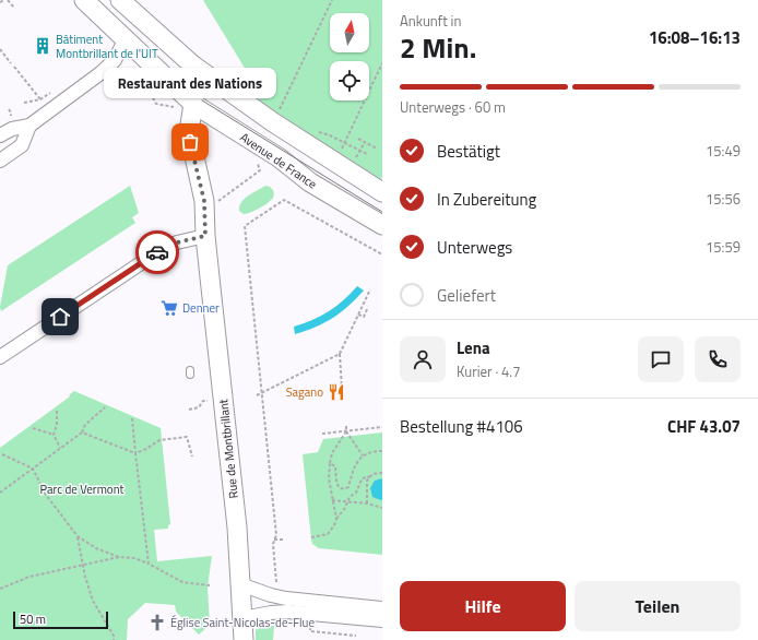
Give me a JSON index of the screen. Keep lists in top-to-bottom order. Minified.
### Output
{"streets":{"main road":["Avenue de France","Rue de Montbrillant"]},"crossings":[["Avenue de France","Rue de Montbrillant"]],"parks":["Parc de Vermont"],"places":{"building":["Bâtiment Montbrillant de l'UIT"],"other":["Restaurant des Nations"],"supermarket":["Denner"],"restaurant":["Sagano"],"church":["Église Saint-Nicolas-de-Flue"]},"scale_bar":"50 m","north":"top","page":{"heading":["2 Min.","Ankunft in","16:08–16:13"],"panel":["Lena","Kurier · 4.7","Bestellung #4106","CHF 43.07"],"bubble":"Restaurant des Nations","bar":"Unterwegs · 60 m","list":[["Bestätigt","15:49"],["In Zubereitung","15:56"],["Unterwegs","15:59"],"Geliefert"],"buttons":["Hilfe","Teilen"],"scale":"50 m"}}
